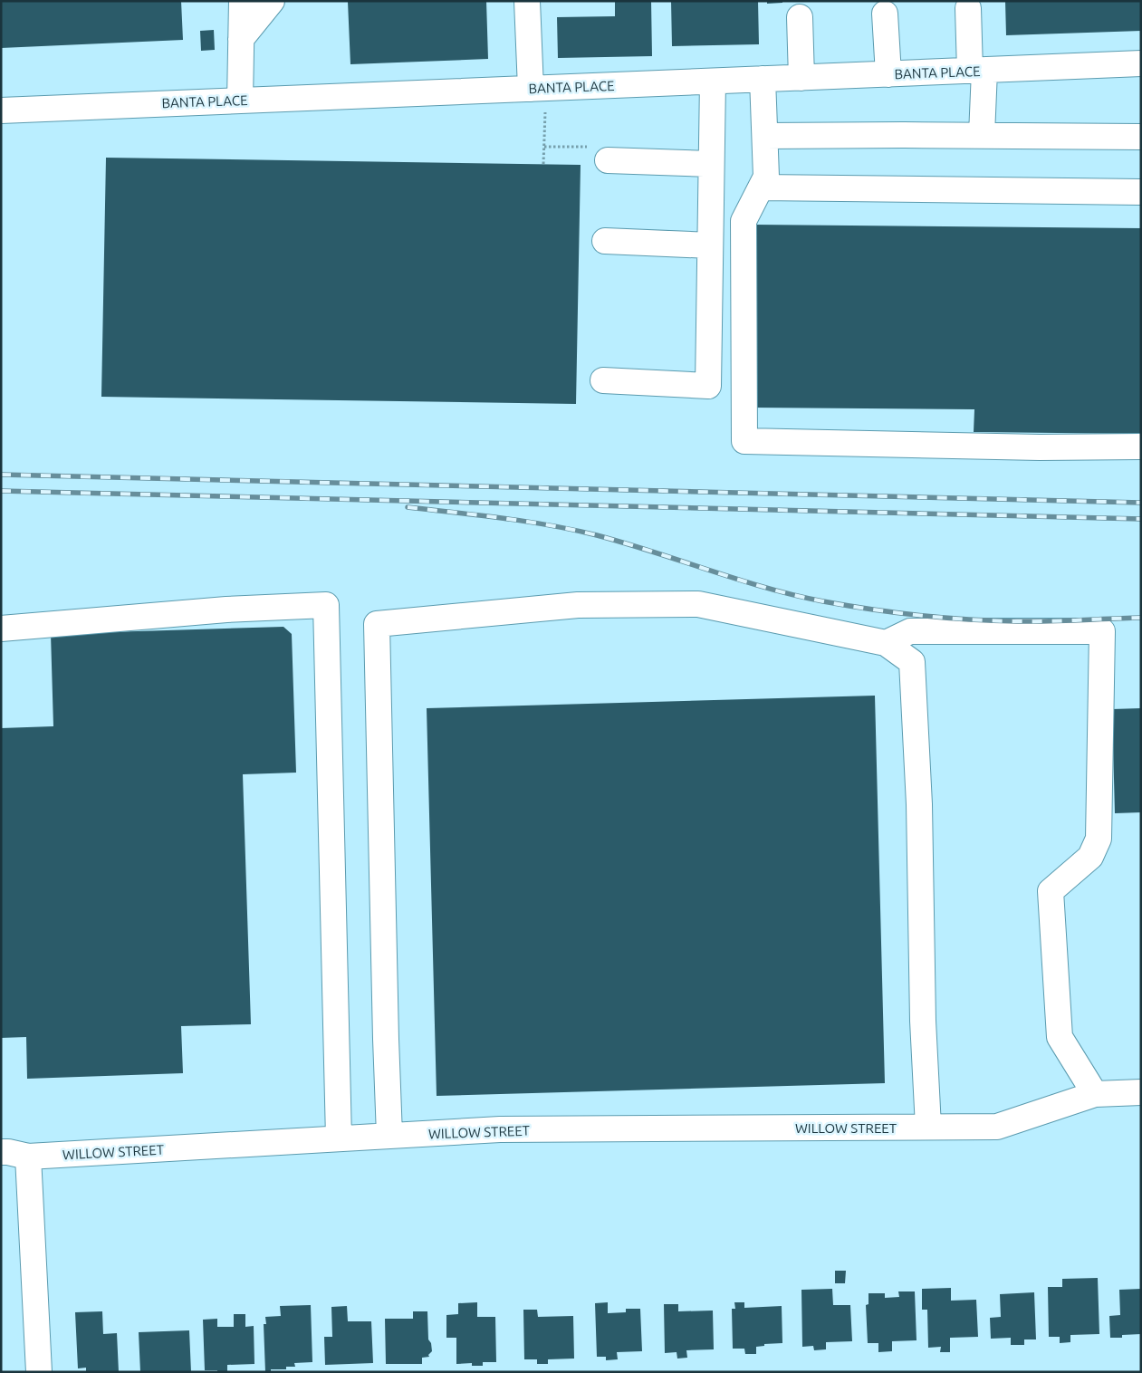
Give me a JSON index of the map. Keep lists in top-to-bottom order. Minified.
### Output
{"streets":{"street":["BANTA PLACE","WILLOW STREET"]}}
